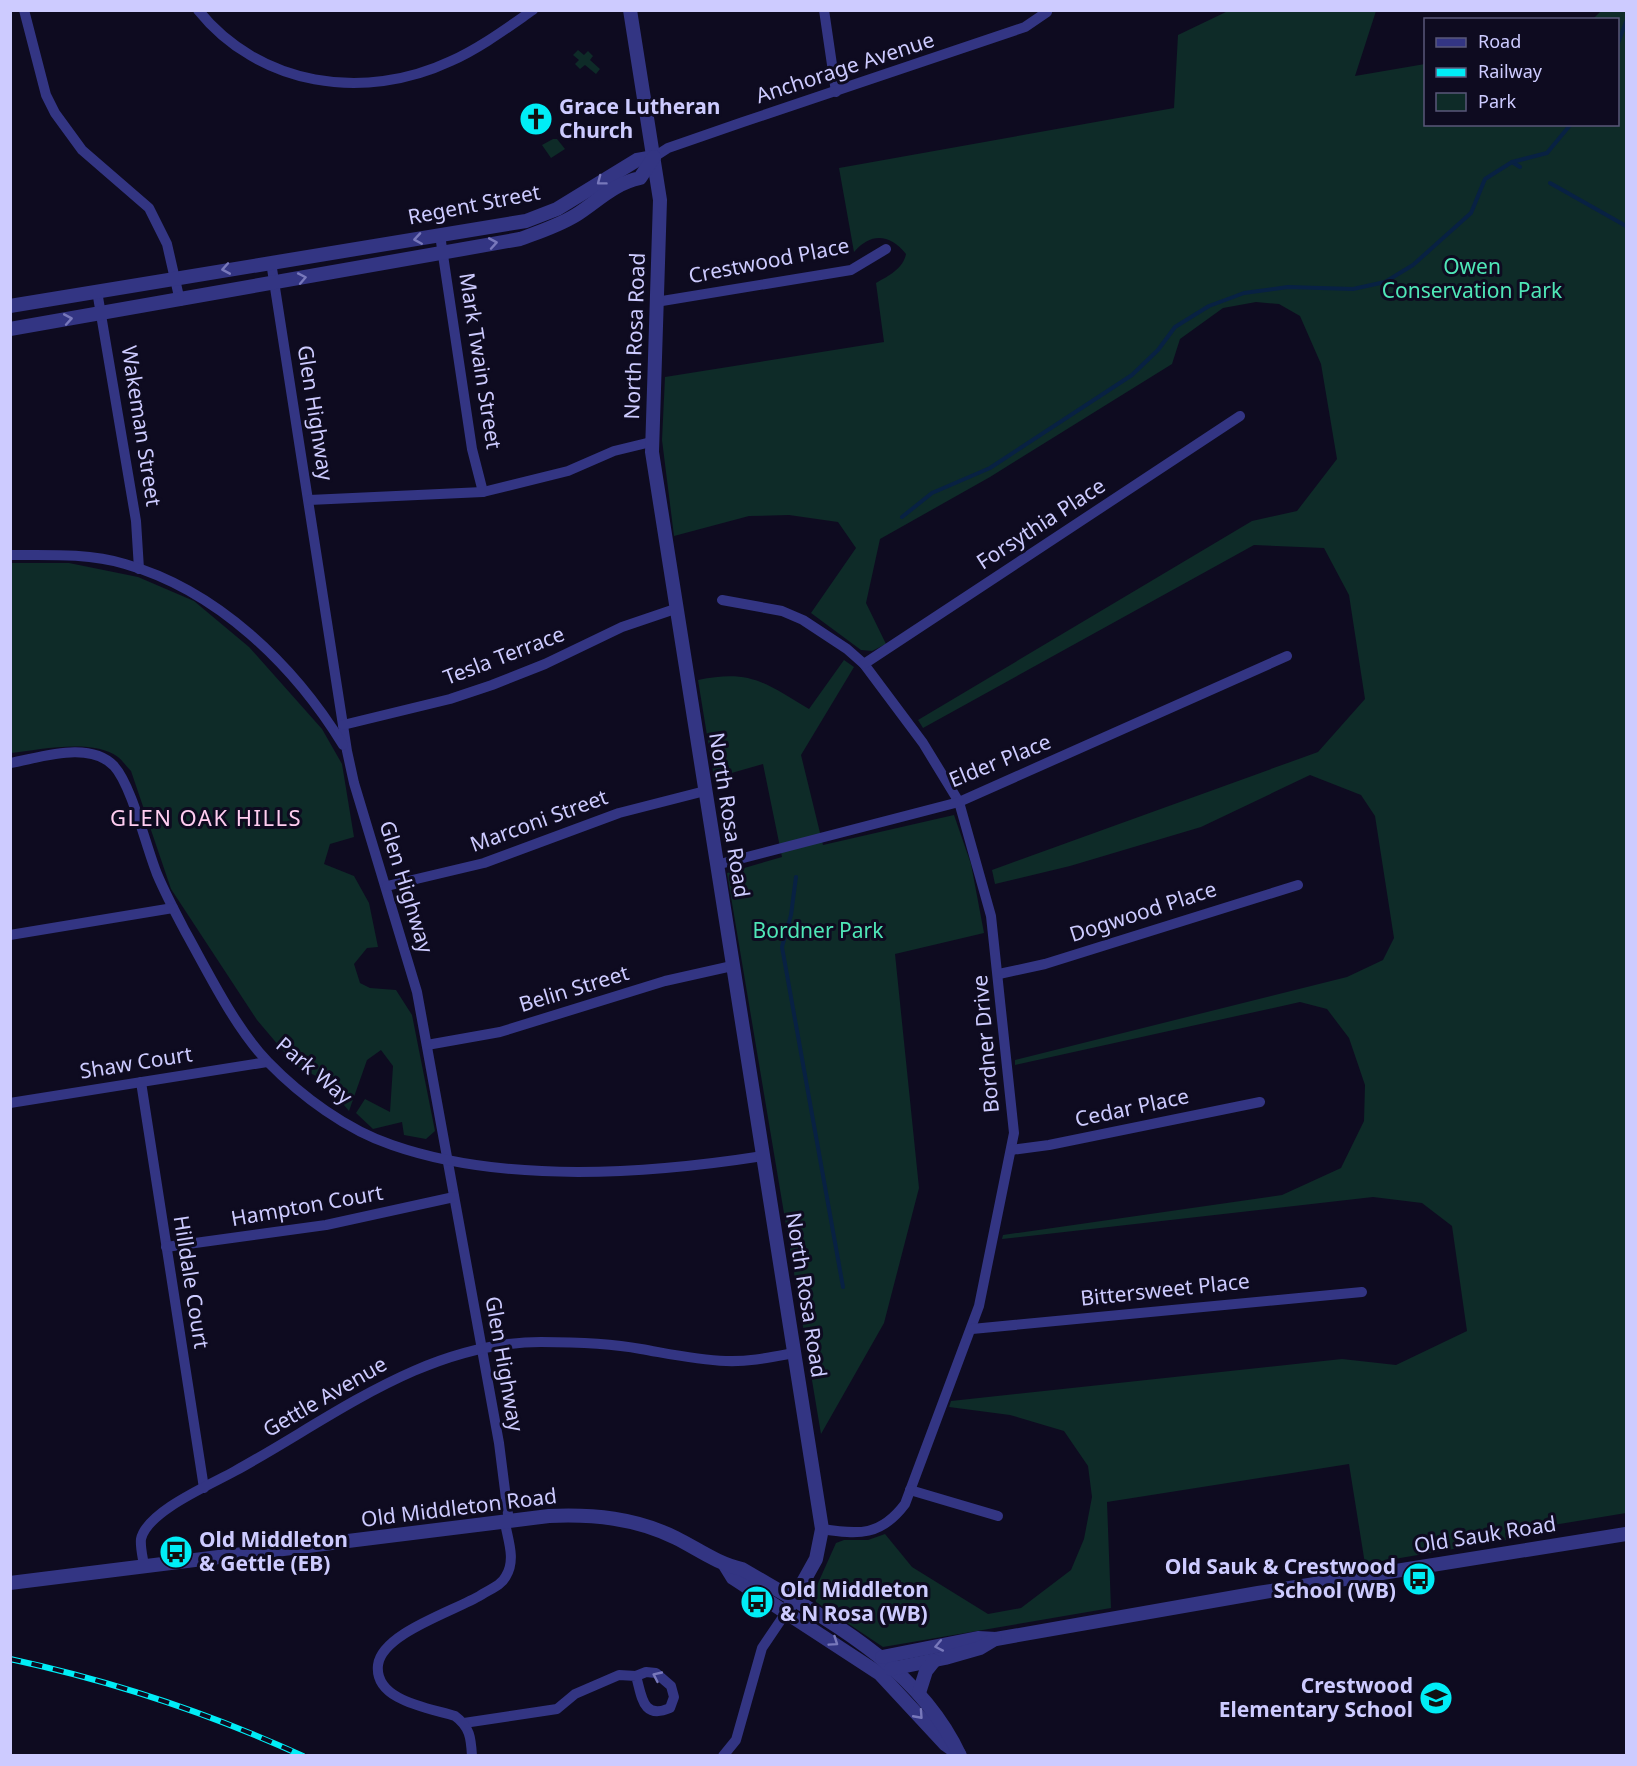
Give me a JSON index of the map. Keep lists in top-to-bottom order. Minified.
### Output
{"streets":{"street":["Anchorage Avenue","Regent Street","Crestwood Place","North Rosa Road","Mark Twain Street","Glen Highway","Wakeman Street","Forsythia Place","Tesla Terrace","Elder Place","Marconi Street","Dogwood Place","Belin Street","Bordner Drive","Shaw Court","Park Way","Cedar Place","Hampton Court","Hilldale Court","Bittersweet Place","Gettle Avenue","Old Middleton Road","Old Sauk Road"]},"crossings":[["Anchorage Avenue","Regent Street"],["Anchorage Avenue","North Rosa Road"],["Regent Street","North Rosa Road"],["Regent Street","Mark Twain Street"],["Regent Street","Glen Highway"],["Regent Street","Wakeman Street"],["Crestwood Place","North Rosa Road"],["North Rosa Road","Tesla Terrace"],["North Rosa Road","Elder Place"],["North Rosa Road","Marconi Street"],["North Rosa Road","Belin Street"],["North Rosa Road","Bordner Drive"],["North Rosa Road","Park Way"],["North Rosa Road","Gettle Avenue"],["North Rosa Road","Old Middleton Road"],["Glen Highway","Tesla Terrace"],["Glen Highway","Marconi Street"],["Glen Highway","Belin Street"],["Glen Highway","Park Way"],["Glen Highway","Hampton Court"],["Glen Highway","Gettle Avenue"],["Glen Highway","Old Middleton Road"],["Forsythia Place","Bordner Drive"],["Elder Place","Bordner Drive"],["Dogwood Place","Bordner Drive"],["Bordner Drive","Cedar Place"],["Bordner Drive","Bittersweet Place"],["Shaw Court","Park Way"],["Shaw Court","Hilldale Court"],["Hampton Court","Hilldale Court"],["Hilldale Court","Gettle Avenue"],["Gettle Avenue","Old Middleton Road"],["Old Middleton Road","Old Sauk Road"]],"districts":["GLEN OAK HILLS"],"parks":["Owen Conservation Park","Bordner Park"],"places":{"church":["Grace Lutheran Church"],"bus stop":["Old Middleton & Gettle (EB)","Old Sauk & Crestwood School (WB)","Old Middleton & N Rosa (WB)"],"school or university":["Crestwood Elementary School"]},"legend":["Road","Railway","Park"]}
